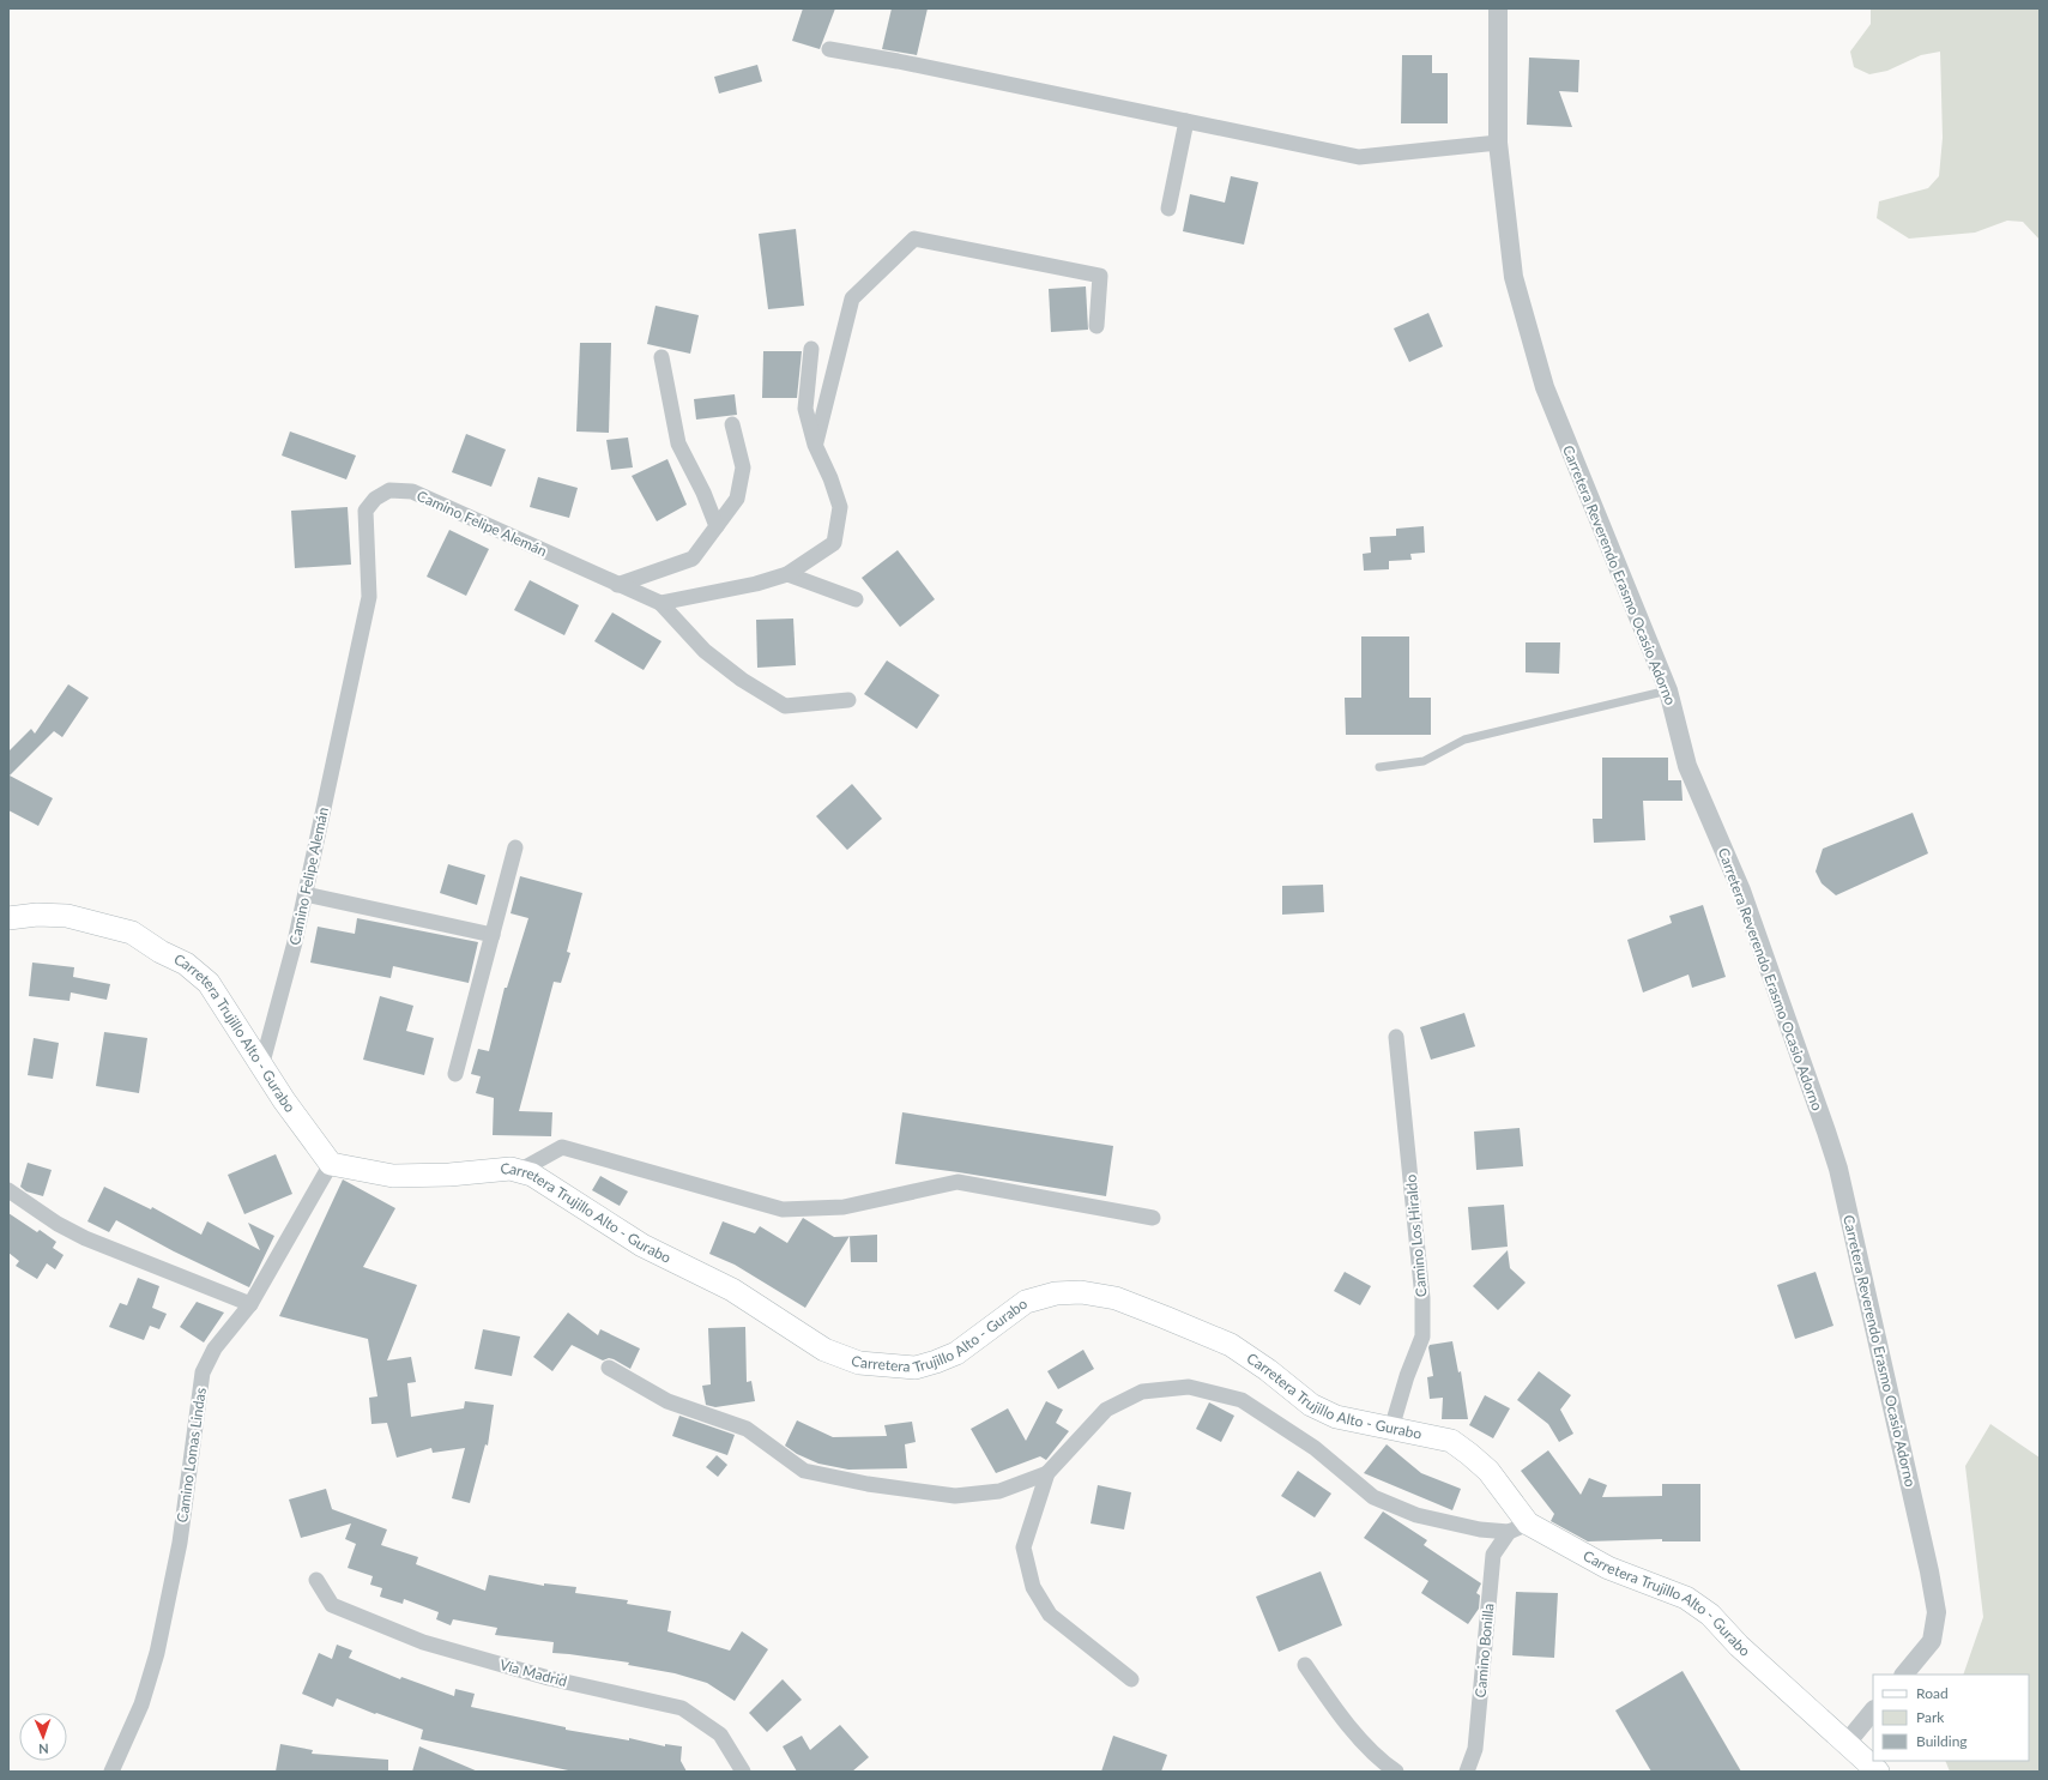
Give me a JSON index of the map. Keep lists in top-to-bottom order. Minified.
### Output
{"streets":{"main road":["Carretera Trujillo Alto - Gurabo"],"street":["Camino Felipe Alemán","Carretera Reverendo Erasmo Ocasio Adorno","Camino Los Hiraldo","Camino Lomas Lindas","Camino Bonilla","Vía Madrid"]},"crossings":[["Camino Felipe Alemán","Carretera Trujillo Alto - Gurabo"],["Carretera Trujillo Alto - Gurabo","Camino Los Hiraldo"],["Carretera Trujillo Alto - Gurabo","Camino Lomas Lindas"],["Carretera Trujillo Alto - Gurabo","Camino Bonilla"]],"legend":["Road","Park","Building"],"north":"bottom"}
